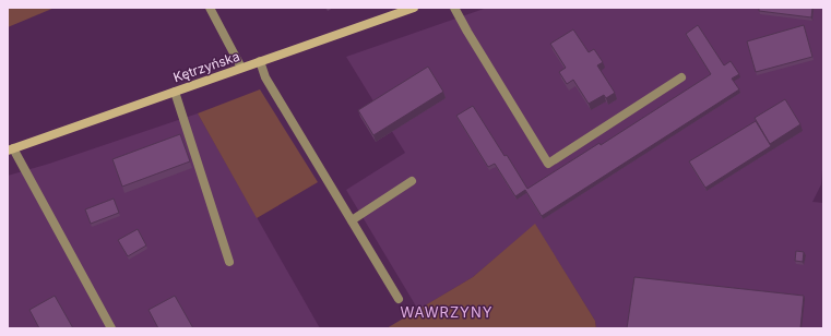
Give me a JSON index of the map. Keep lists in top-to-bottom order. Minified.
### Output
{"streets":{"main road":["Kętrzyńska"]},"districts":["WAWRZYNY"]}
